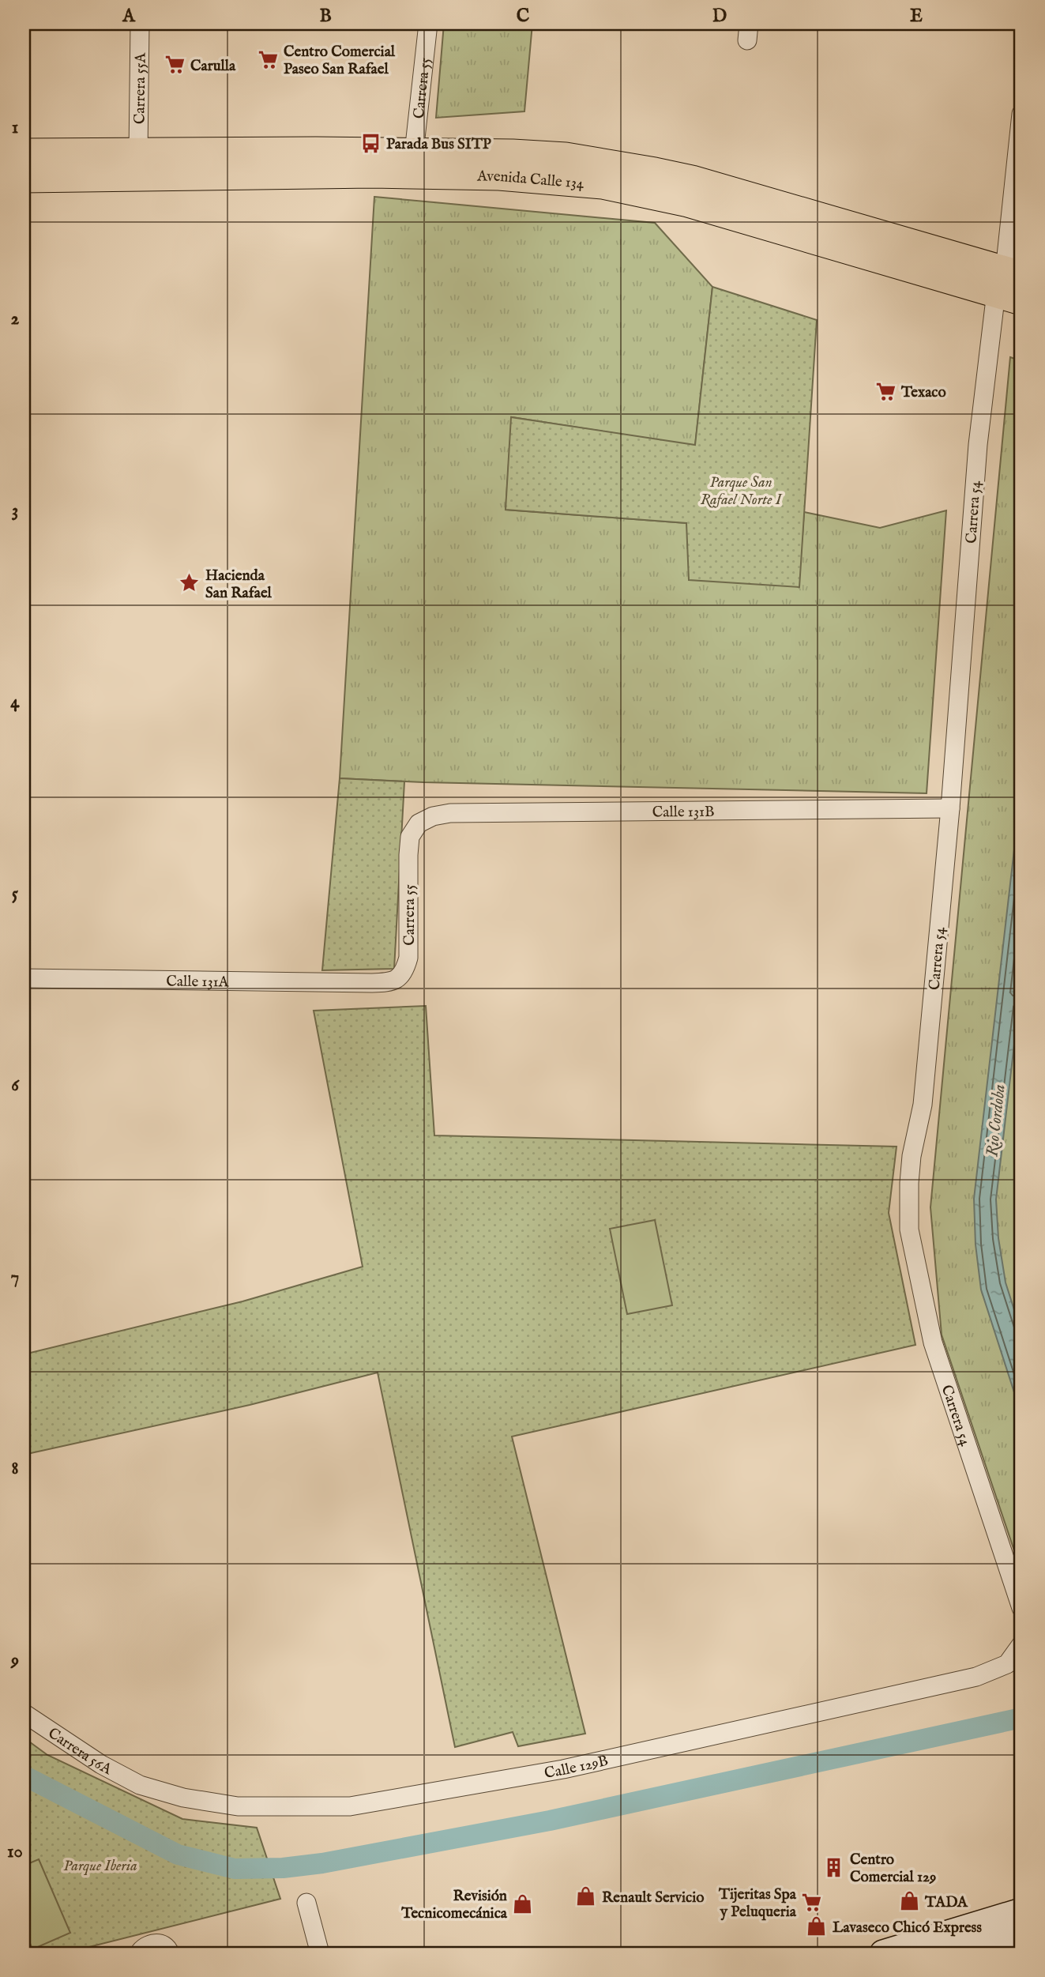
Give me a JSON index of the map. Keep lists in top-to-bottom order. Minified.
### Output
{"streets":{"main road":["Avenida Calle 134"],"street":["Carrera 55","Carrera 55A","Carrera 54","Calle 131B","Calle 131A","Carrera 56A","Calle 129B"]},"crossings":[["Carrera 55","Avenida Calle 134"],["Carrera 55","Calle 131B"],["Carrera 55","Calle 131A"],["Carrera 55A","Avenida Calle 134"],["Avenida Calle 134","Carrera 54"],["Carrera 54","Calle 131B"],["Carrera 56A","Calle 129B"]],"water":["Rio Cordoba"],"parks":["Parque San Rafael Norte I","Parque Iberia"],"places":{"supermarket":["Centro Comercial Paseo San Rafael","Carulla","Texaco","Tijeritas Spa y Peluqueria"],"bus stop":["Parada Bus SITP"],"place":["Hacienda San Rafael"],"building":["Centro Comercial 129"],"shop":["Renault Servicio","TADA","Revisión Tecnicomecánica","Lavaseco Chicó Express"]},"grid":{"columns":["A","B","C","D","E"],"rows":["1","2","3","4","5","6","7","8","9","10"]}}
